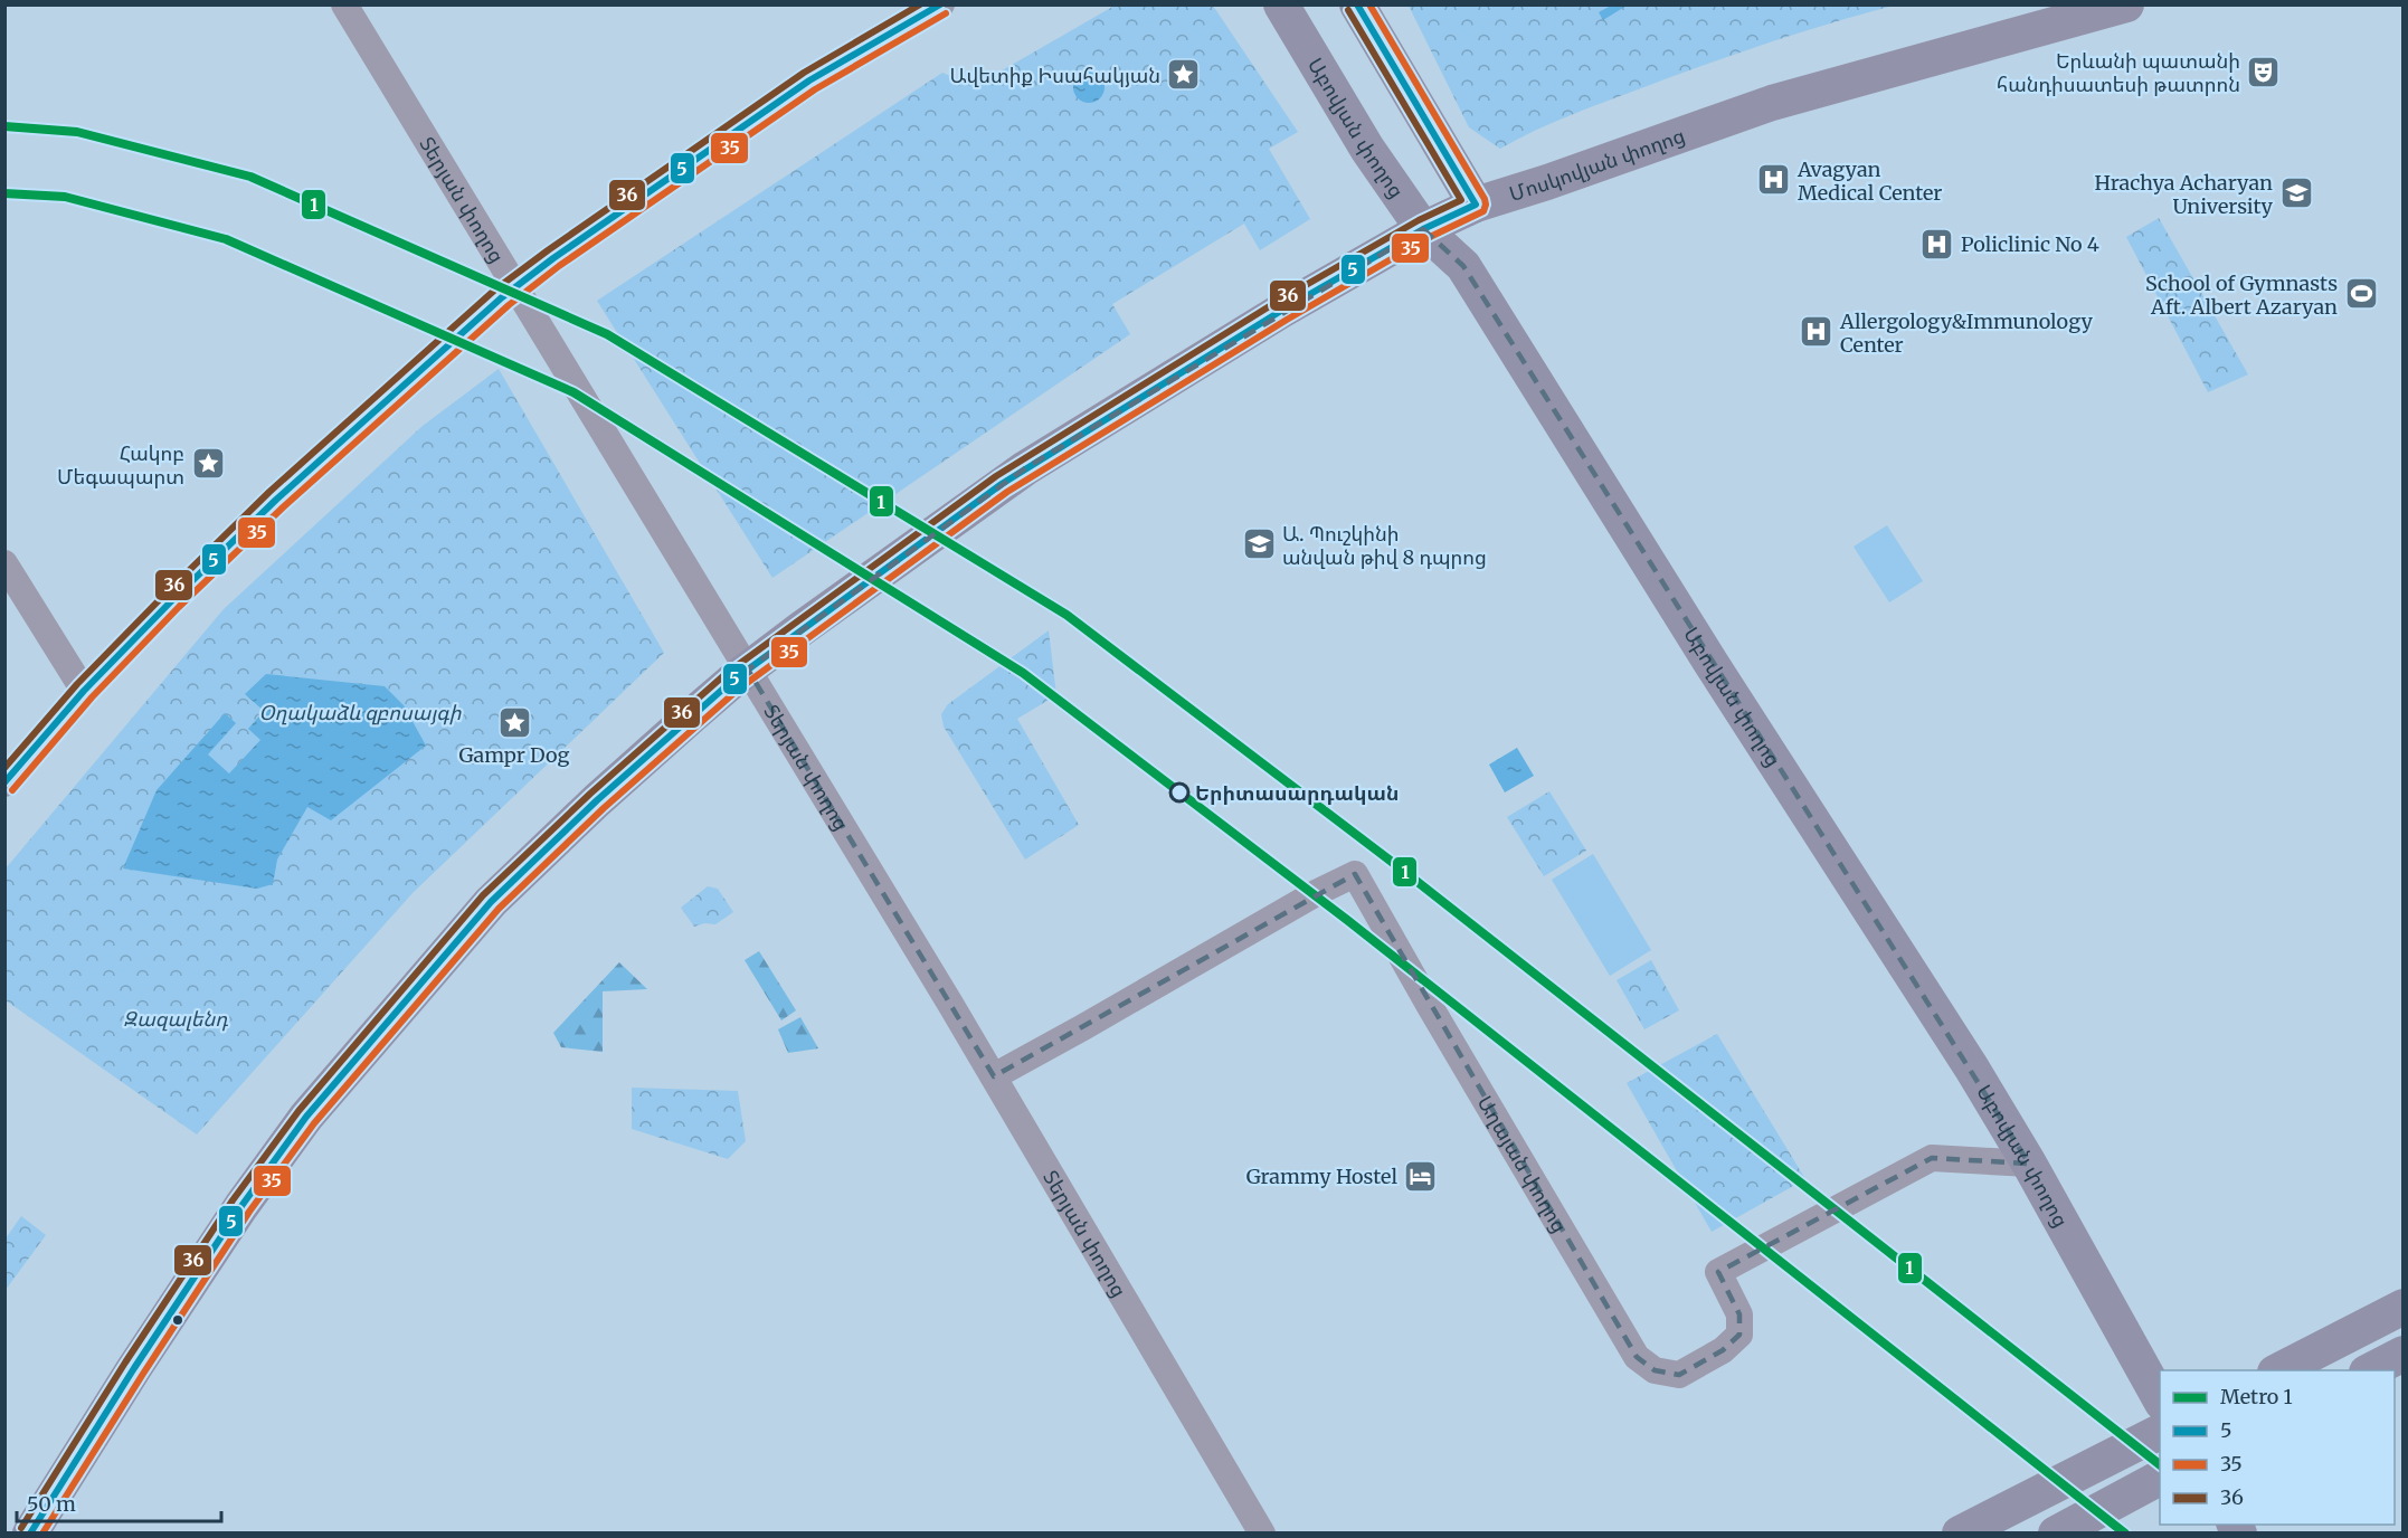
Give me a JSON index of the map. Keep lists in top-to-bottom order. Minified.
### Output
{"streets":{"main road":["Աբովյան փողոց","Մոսկովյան փողոց"],"street":["Տերյան փողոց","Աղայան փողոց"]},"crossings":[["Աբովյան փողոց","Մոսկովյան փողոց"],["Աբովյան փողոց","Աղայան փողոց"],["Մոսկովյան փողոց","Տերյան փողոց"],["Տերյան փողոց","Աղայան փողոց"]],"parks":["Օղակաձև զբոսայգի","Զազալենդ"],"places":{"theatre":["Երևանի պատանի հանդիսատեսի թատրոն"],"place":["Ավետիք Իսահակյան","Հակոբ Մեգապարտ","Gampr Dog"],"hospital":["Avagyan Medical Center","Policlinic No 4","Allergology&Immunology Center"],"school or university":["Hrachya Acharyan University","Ա. Պուշկինի անվան թիվ 8 դպրոց"],"sports":["School of Gymnasts Aft. Albert Azaryan"],"other":["Երիտասարդական"],"hotel":["Grammy Hostel"]},"lines":["transit line 5","transit line 35","transit line 36","metro line 1"],"legend":["Metro 1","5","35","36"],"scale_bar":"50 m"}
